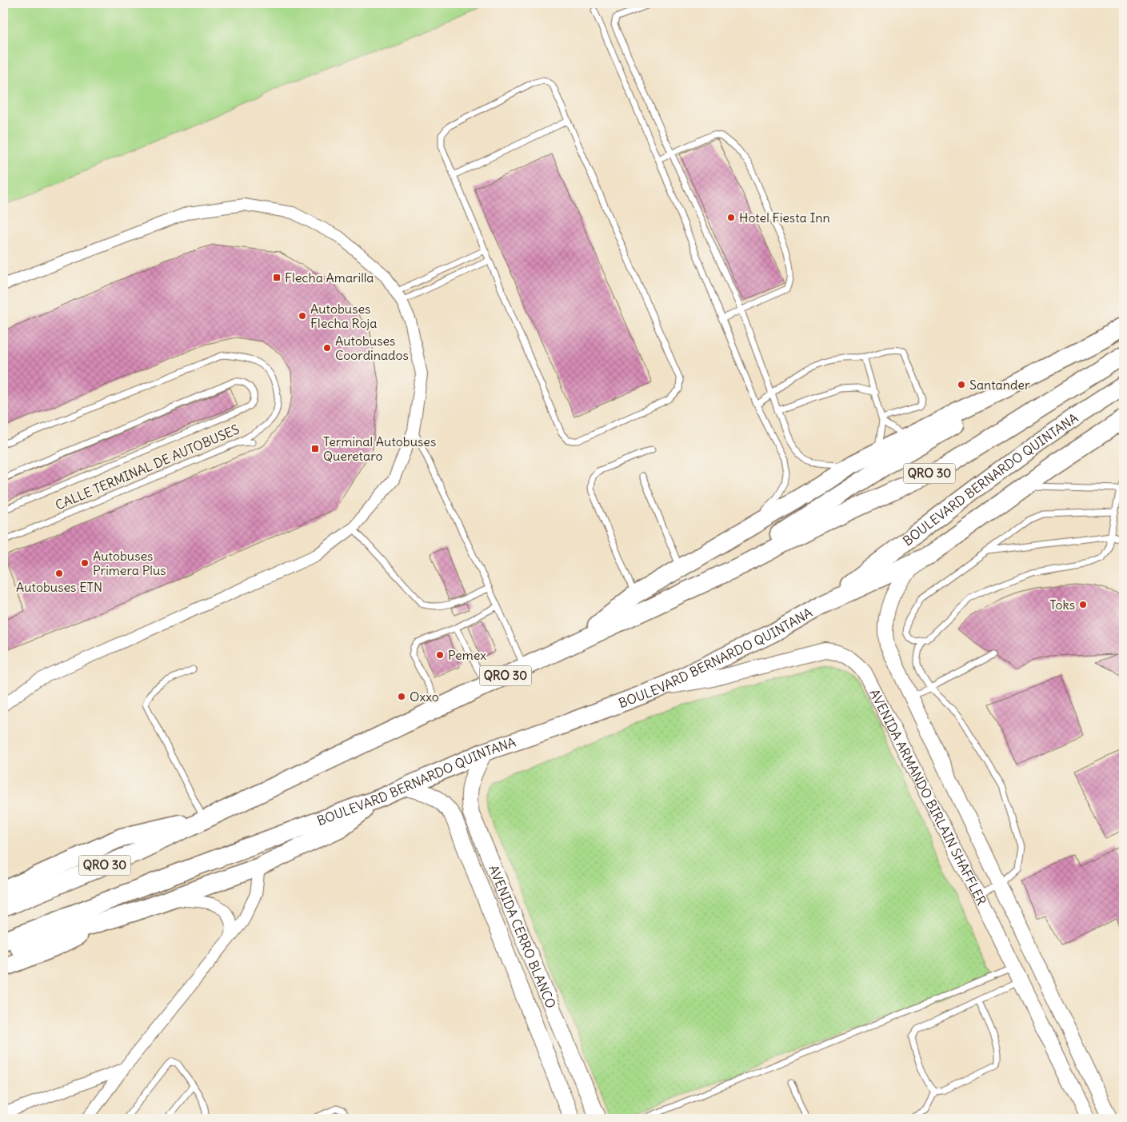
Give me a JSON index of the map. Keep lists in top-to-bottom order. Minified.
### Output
{"streets":{"highway":["QRO 30","BOULEVARD BERNARDO QUINTANA"],"main road":["AVENIDA CERRO BLANCO"],"street":["AVENIDA ARMANDO BIRLAIN SHAFFLER"],"lane":["CALLE TERMINAL DE AUTOBUSES"]},"crossings":[["BOULEVARD BERNARDO QUINTANA","AVENIDA ARMANDO BIRLAIN SHAFFLER"],["BOULEVARD BERNARDO QUINTANA","AVENIDA CERRO BLANCO"]],"places":{"other":["Hotel Fiesta Inn","Autobuses Flecha Roja","Autobuses Coordinados","Santander","Autobuses Primera Plus","Autobuses ETN","Toks","Pemex","Oxxo"],"transit":["Flecha Amarilla","Terminal Autobuses Queretaro"]}}
